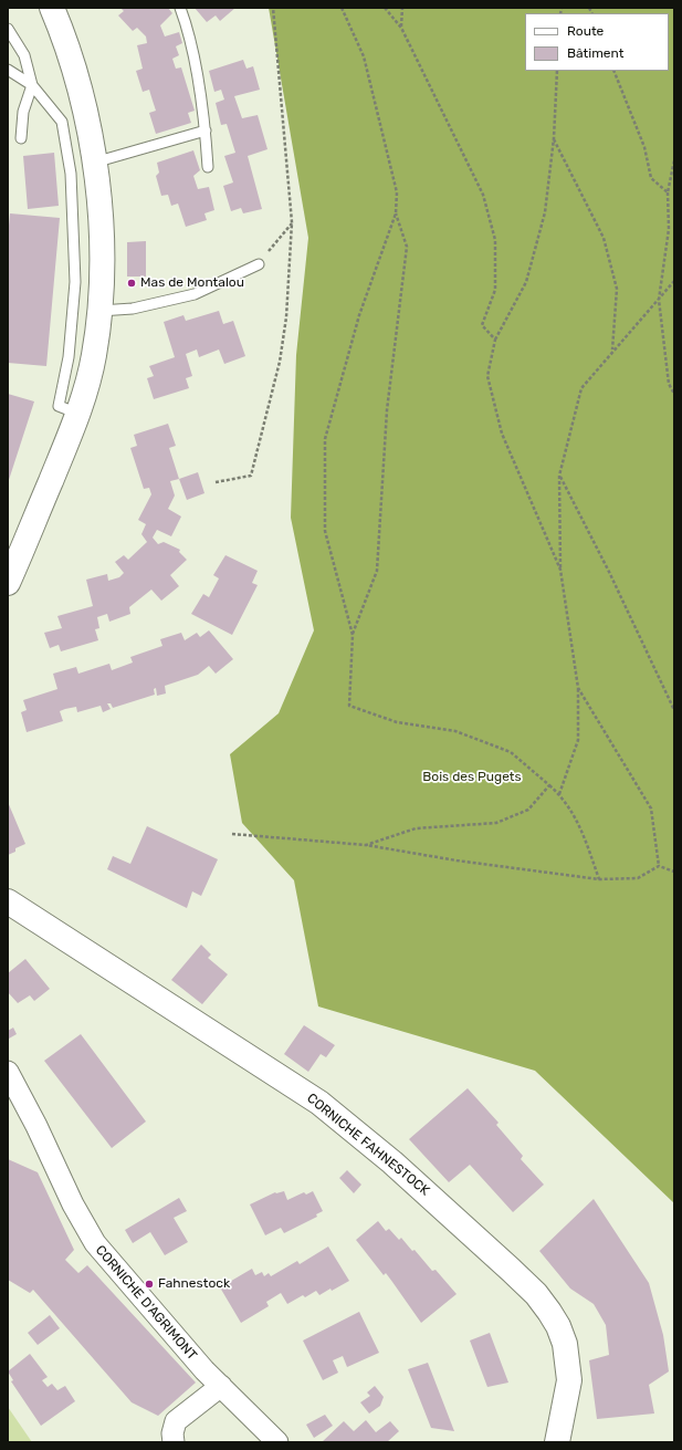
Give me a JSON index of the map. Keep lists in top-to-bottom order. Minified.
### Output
{"streets":{"main road":["CORNICHE FAHNESTOCK"],"street":["CORNICHE D'AGRIMONT"]},"parks":["Bois des Pugets"],"places":["Mas de Montalou","Fahnestock"],"legend":["Route","Bâtiment"]}
